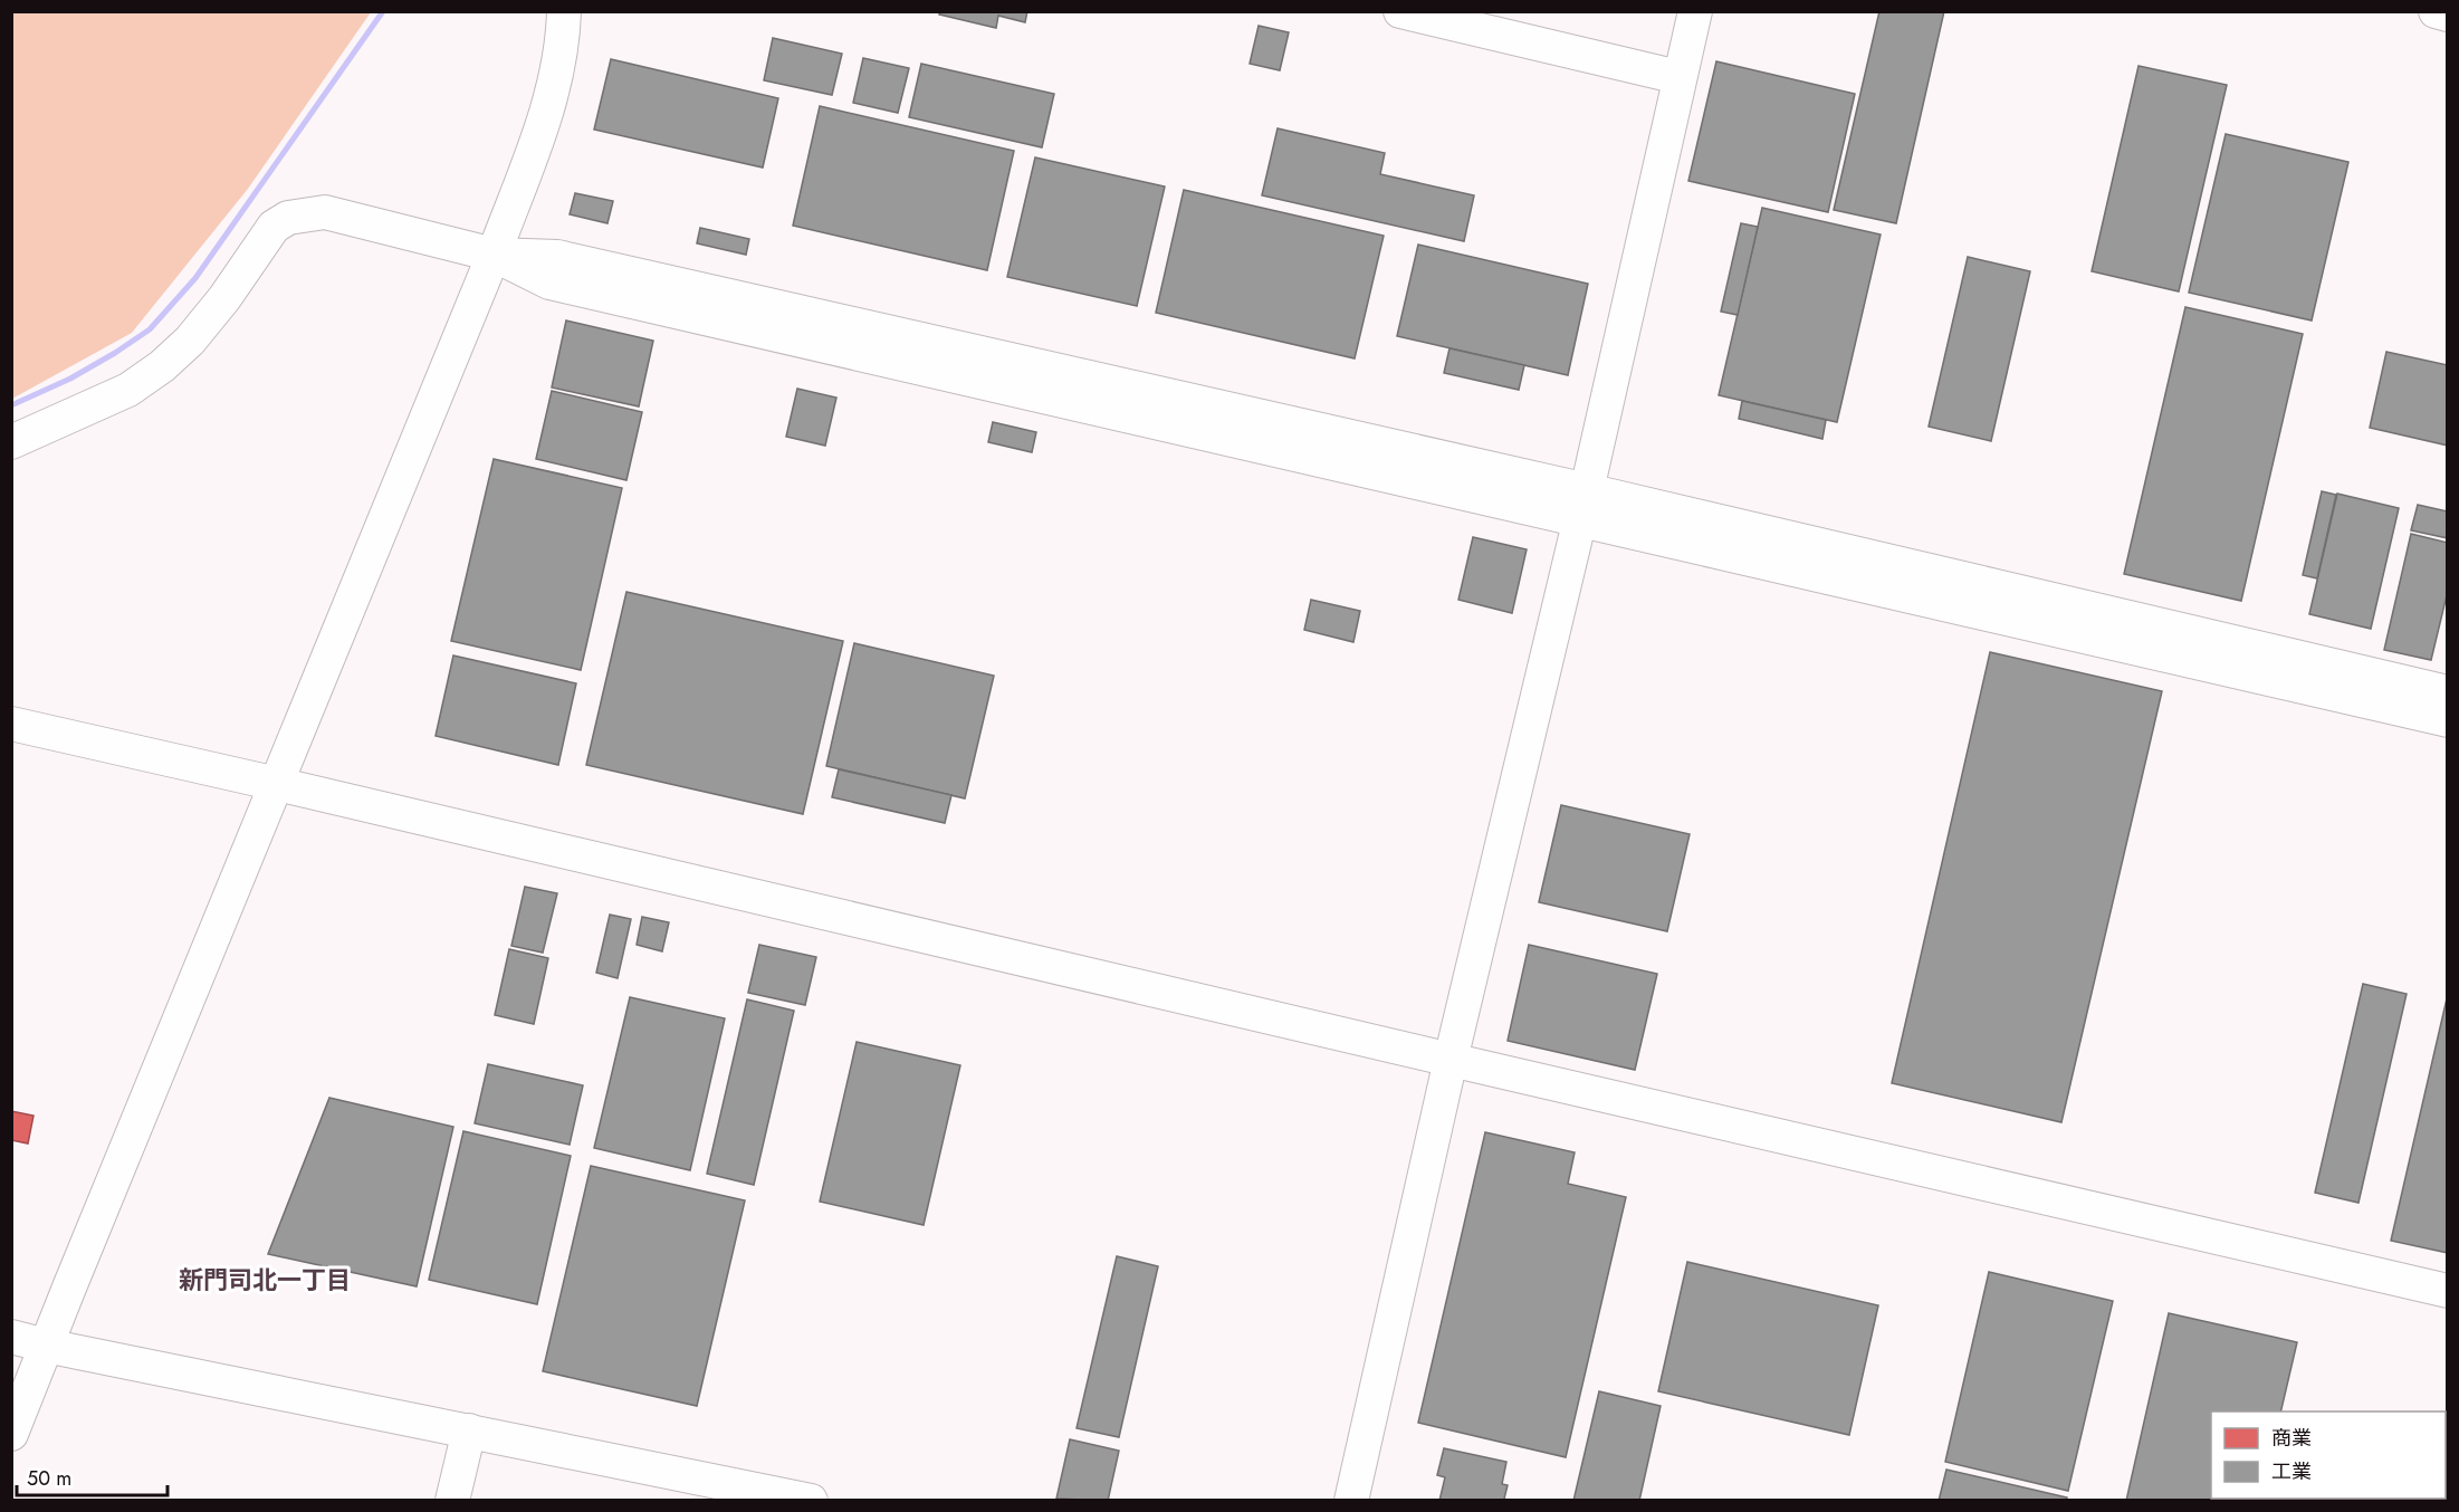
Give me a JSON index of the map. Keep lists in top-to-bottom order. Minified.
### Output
{"districts":["新門司北一丁目"],"legend":["商業","工業"],"scale_bar":"50 m"}
